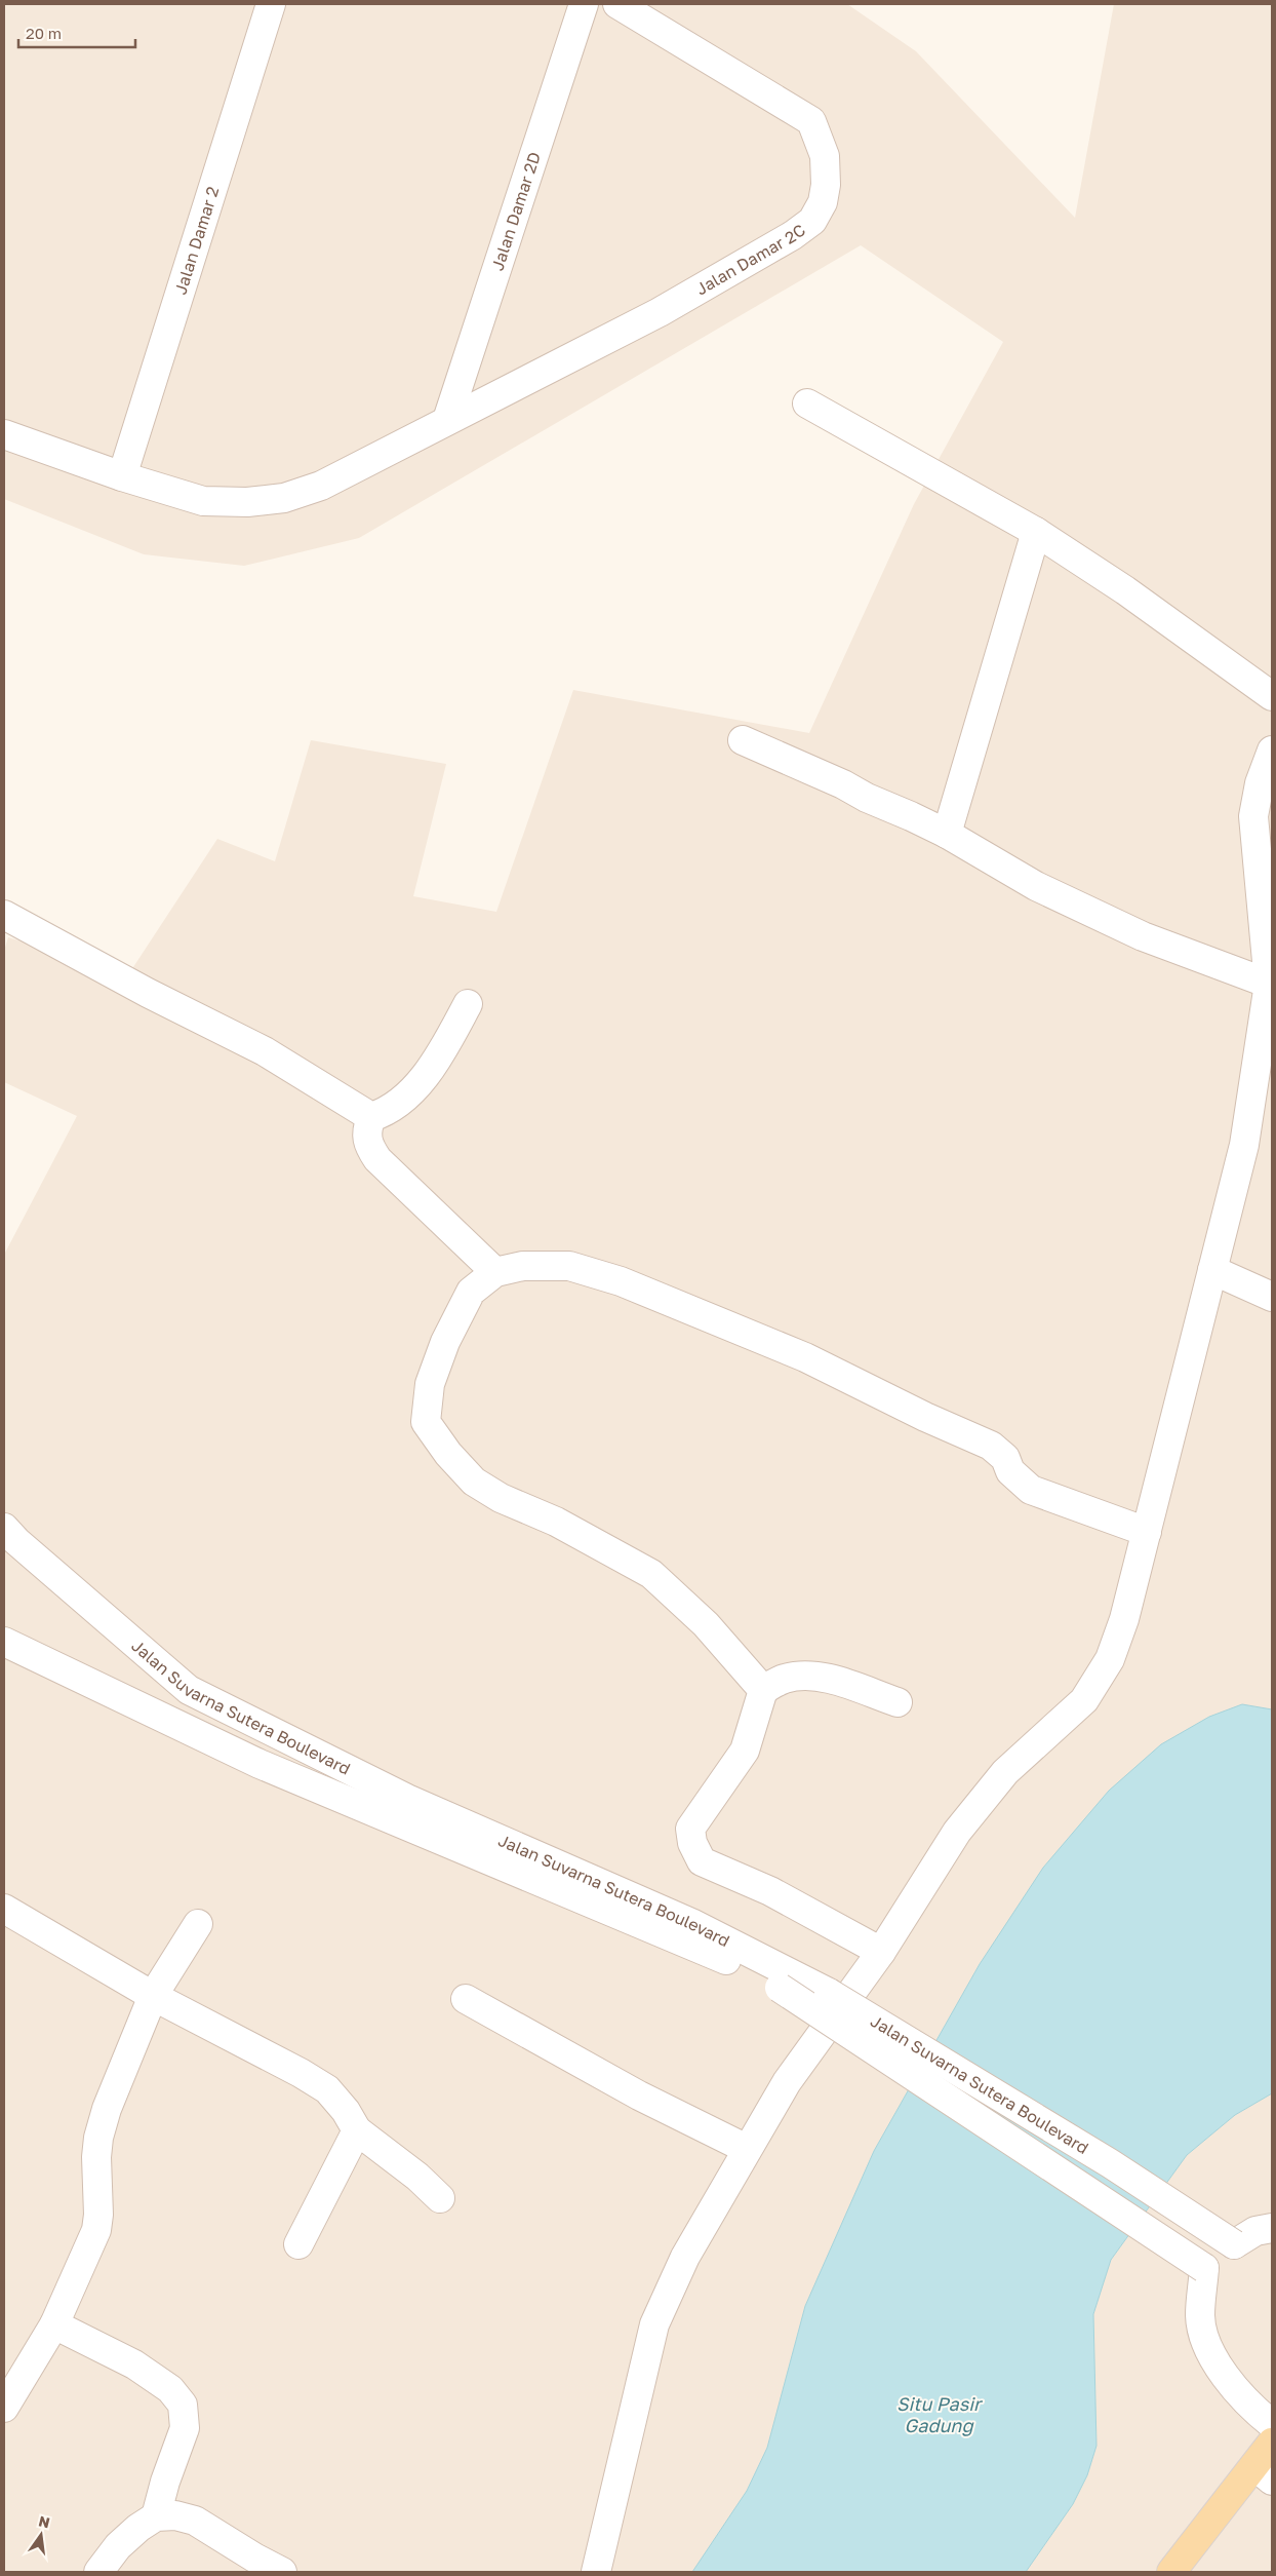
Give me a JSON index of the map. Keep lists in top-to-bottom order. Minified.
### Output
{"streets":{"street":["Jalan Damar 2D","Jalan Damar 2","Jalan Damar 2C","Jalan Suvarna Sutera Boulevard"]},"crossings":[["Jalan Damar 2D","Jalan Damar 2C"]],"water":["Situ Pasir Gadung"],"scale_bar":"20 m","north":"top"}
